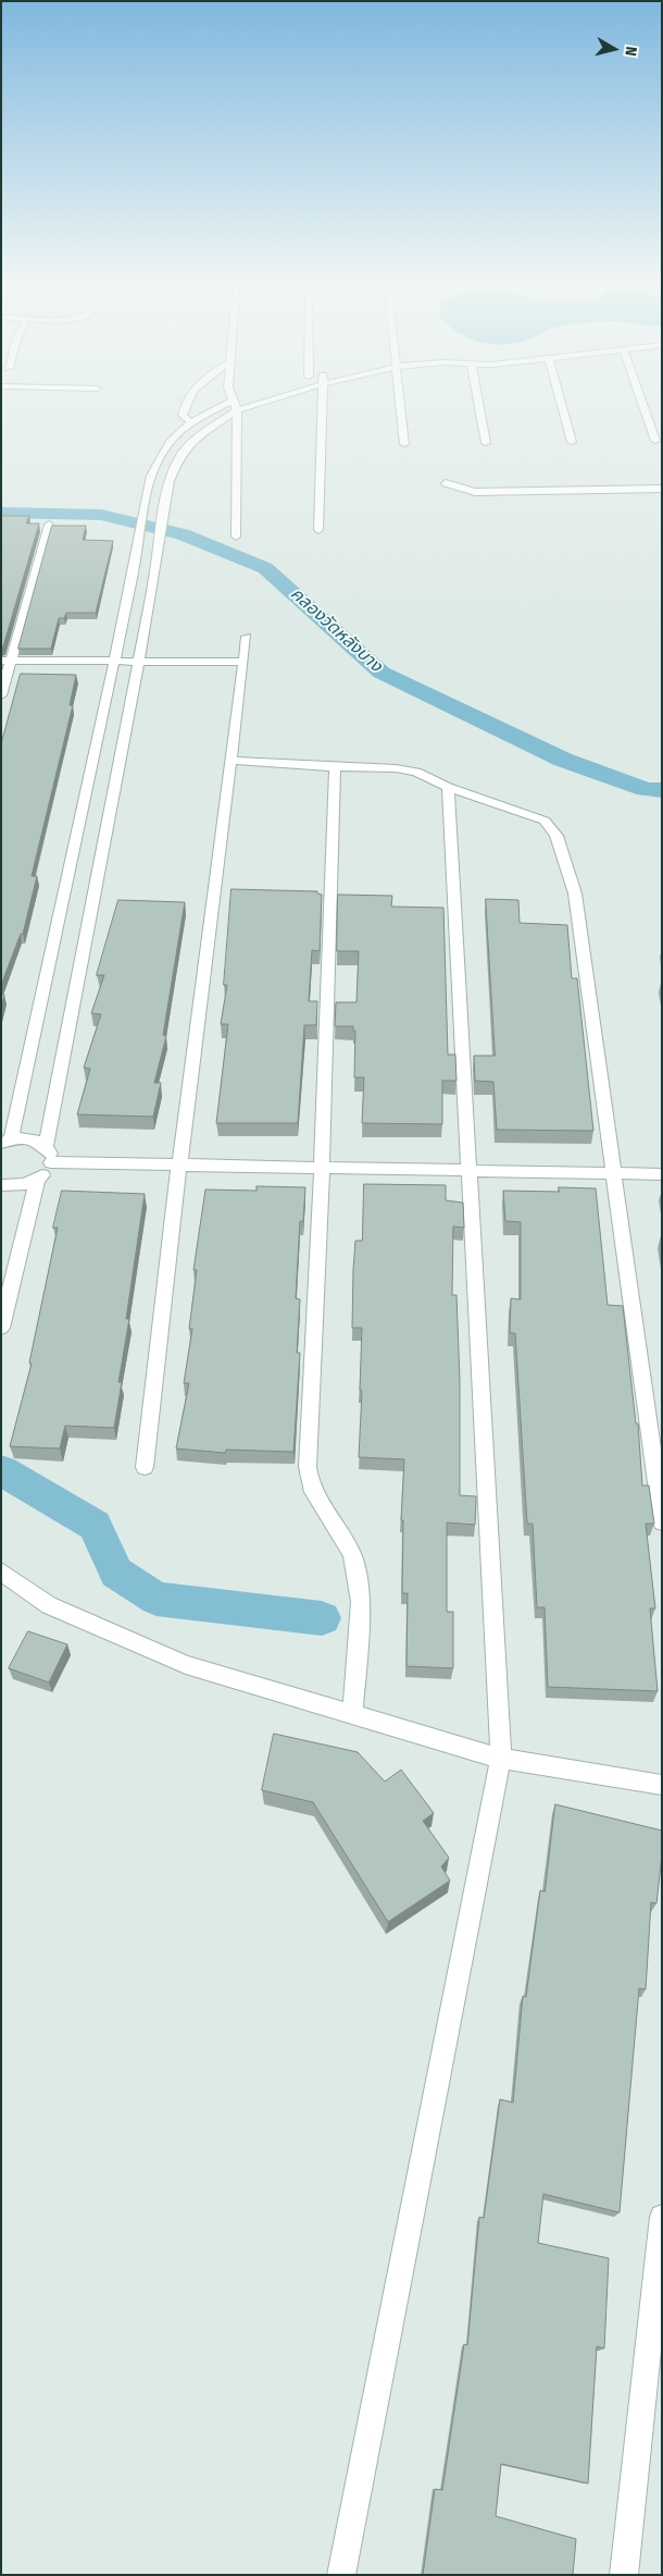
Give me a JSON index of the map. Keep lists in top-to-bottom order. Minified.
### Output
{"water":["คลองวัดหลังบาง"],"north":"right"}
